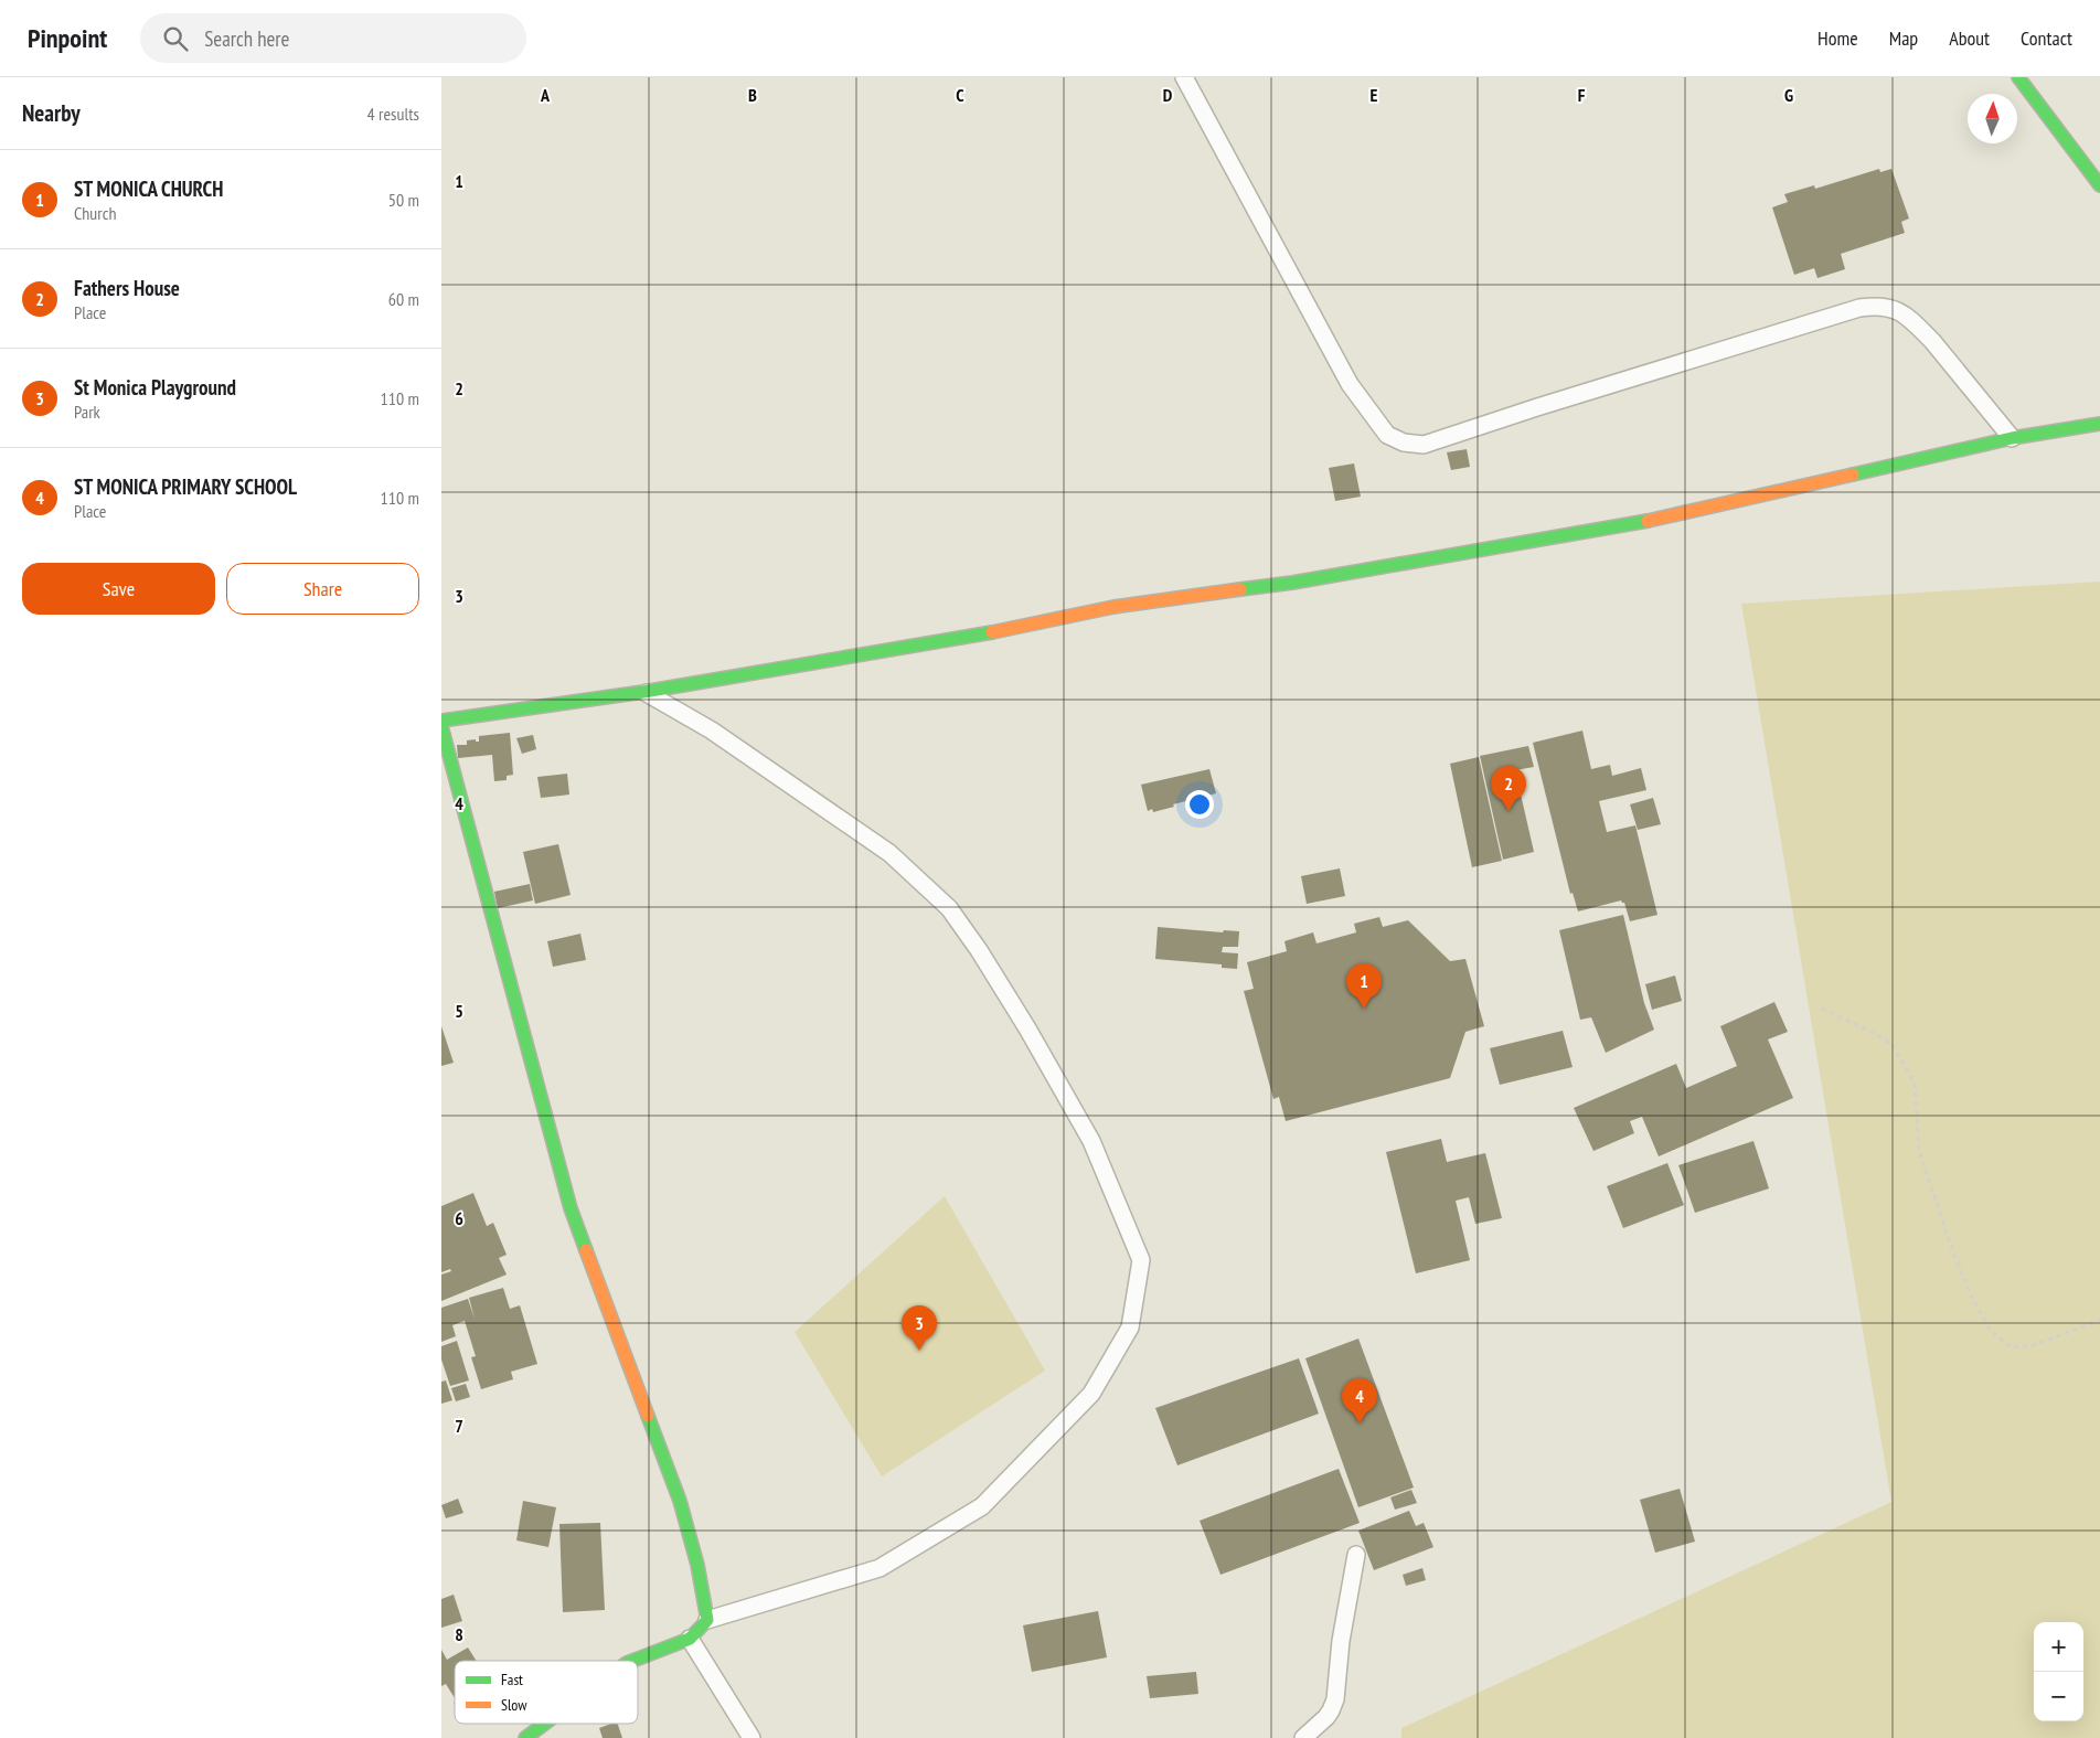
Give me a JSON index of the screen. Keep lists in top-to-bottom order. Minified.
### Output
{"legend":["Fast","Slow"],"north":"top","page":{"header":"Pinpoint","search":"Search here","nav":["Home","Map","About","Contact"],"heading":["Nearby","4 results"],"list":[{"mark":"1","name":"ST MONICA CHURCH","note":"Church","value":"50 m"},{"mark":"2","name":"Fathers House","note":"Place","value":"60 m"},{"mark":"3","name":"St Monica Playground","note":"Park","value":"110 m"},{"mark":"4","name":"ST MONICA PRIMARY SCHOOL","note":"Place","value":"110 m"}],"buttons":["Save","Share"],"pins":["2","1","3","4"],"map_buttons":["+","−"]},"grid":{"columns":["A","B","C","D","E","F","G"],"rows":["1","2","3","4","5","6","7","8"]}}
